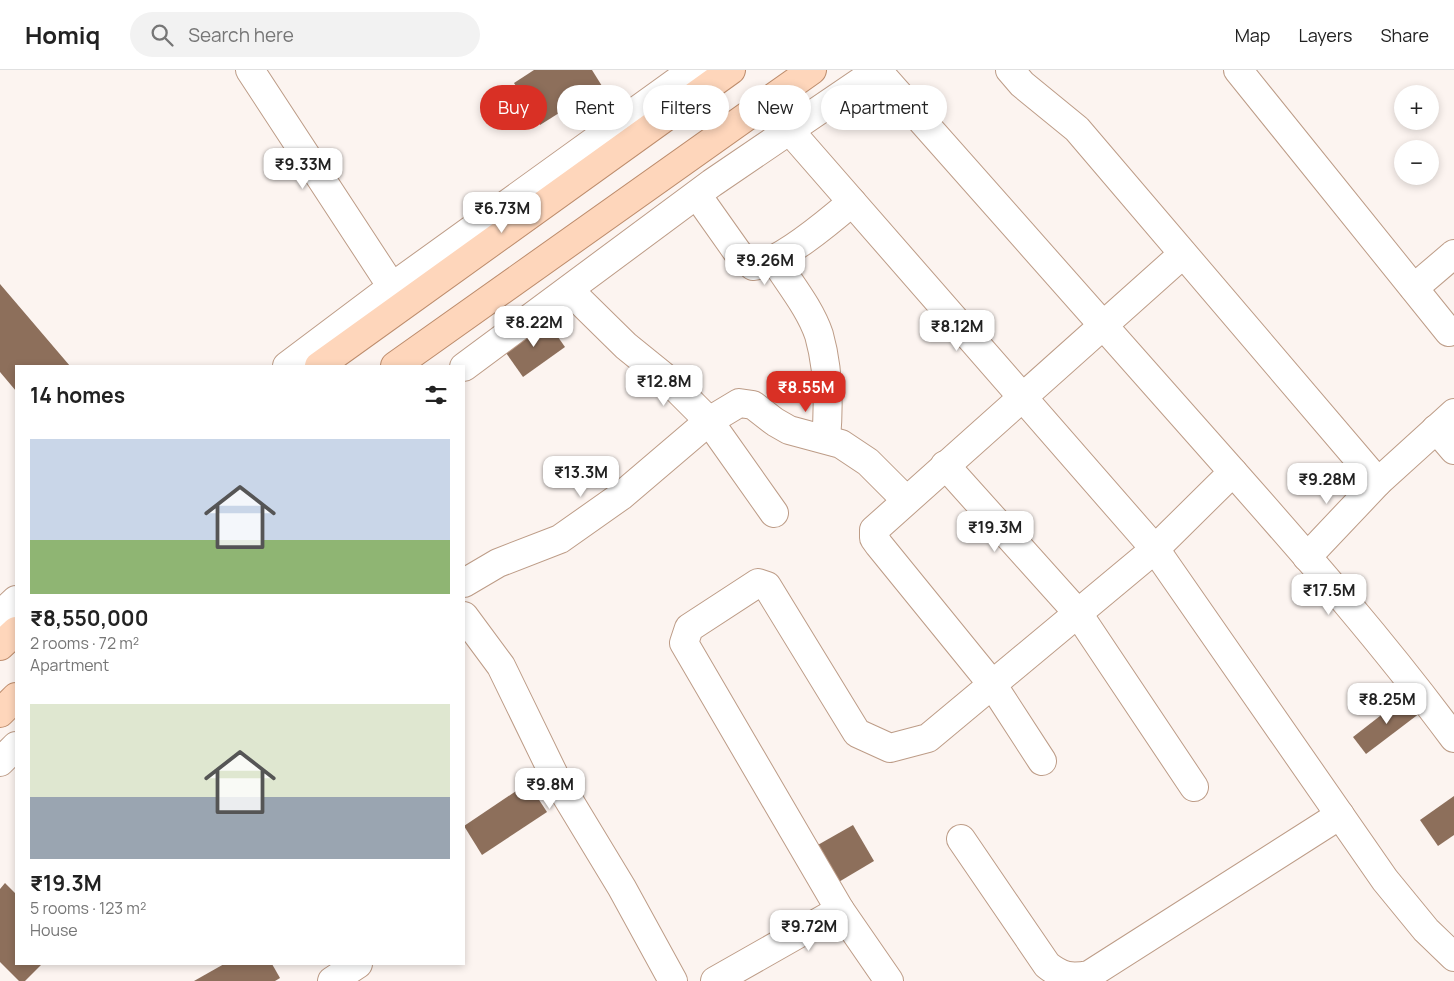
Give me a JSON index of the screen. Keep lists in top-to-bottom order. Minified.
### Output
{"page":{"header":"Homiq","search":"Search here","nav":["Map","Layers","Share"],"map_buttons":["+","−"],"chip":["Buy","Rent","Filters","New","Apartment"],"price":["₹9.33M","₹6.73M","₹9.26M","₹8.22M","₹8.12M","₹12.8M","₹8.55M","₹13.3M","₹9.28M","₹19.3M","₹17.5M","₹8.25M","₹9.8M","₹9.72M"],"heading":"14 homes","list":[{"name":"₹8,550,000","note":"2 rooms · 72 m² · Apartment"},{"name":"₹19.3M","note":"5 rooms · 123 m² · House"}]}}
